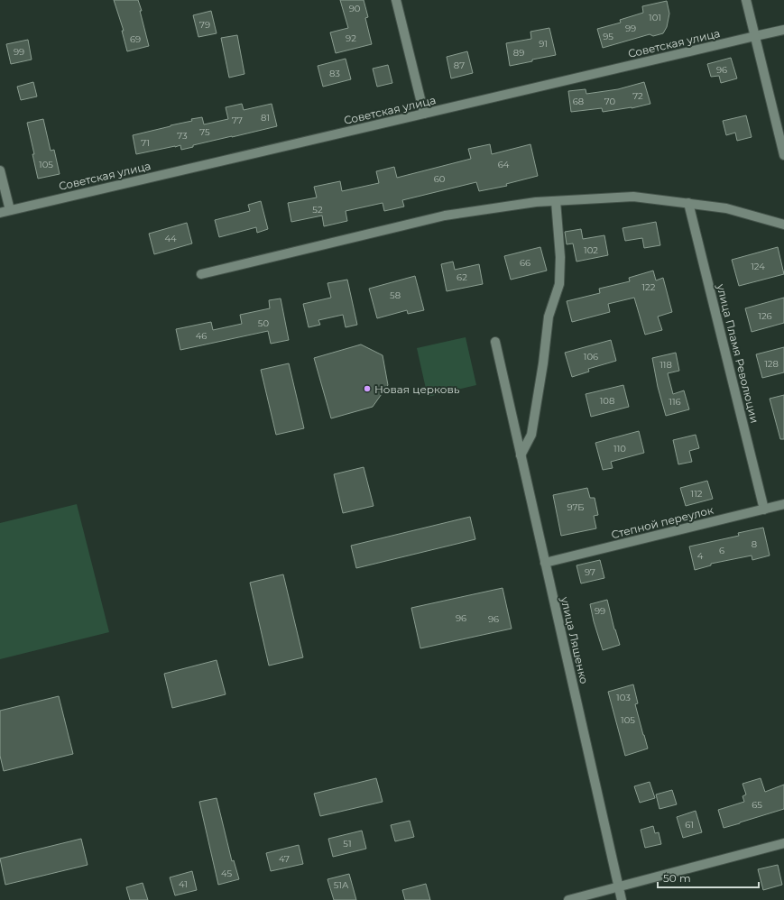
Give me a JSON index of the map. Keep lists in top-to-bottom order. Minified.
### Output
{"streets":{"street":["Советская улица","улица Пламя Революции","Степной переулок","улица Ляшенко"]},"crossings":[["улица Пламя Революции","Степной переулок"],["Степной переулок","улица Ляшенко"]],"places":["Новая церковь"],"house_numbers":["90","101","79","99","95","92","69","91","99","89","87","96","83","72","68","70","81","77","75","73","71","105","64","60","52","44","102","66","124","62","122","58","126","50","46","106","128","118","108","116","110","112","97Б","8","6","4","97","99","96","96","103","105","65","61","51","47","45","41","51А"],"scale_bar":"50 m"}
